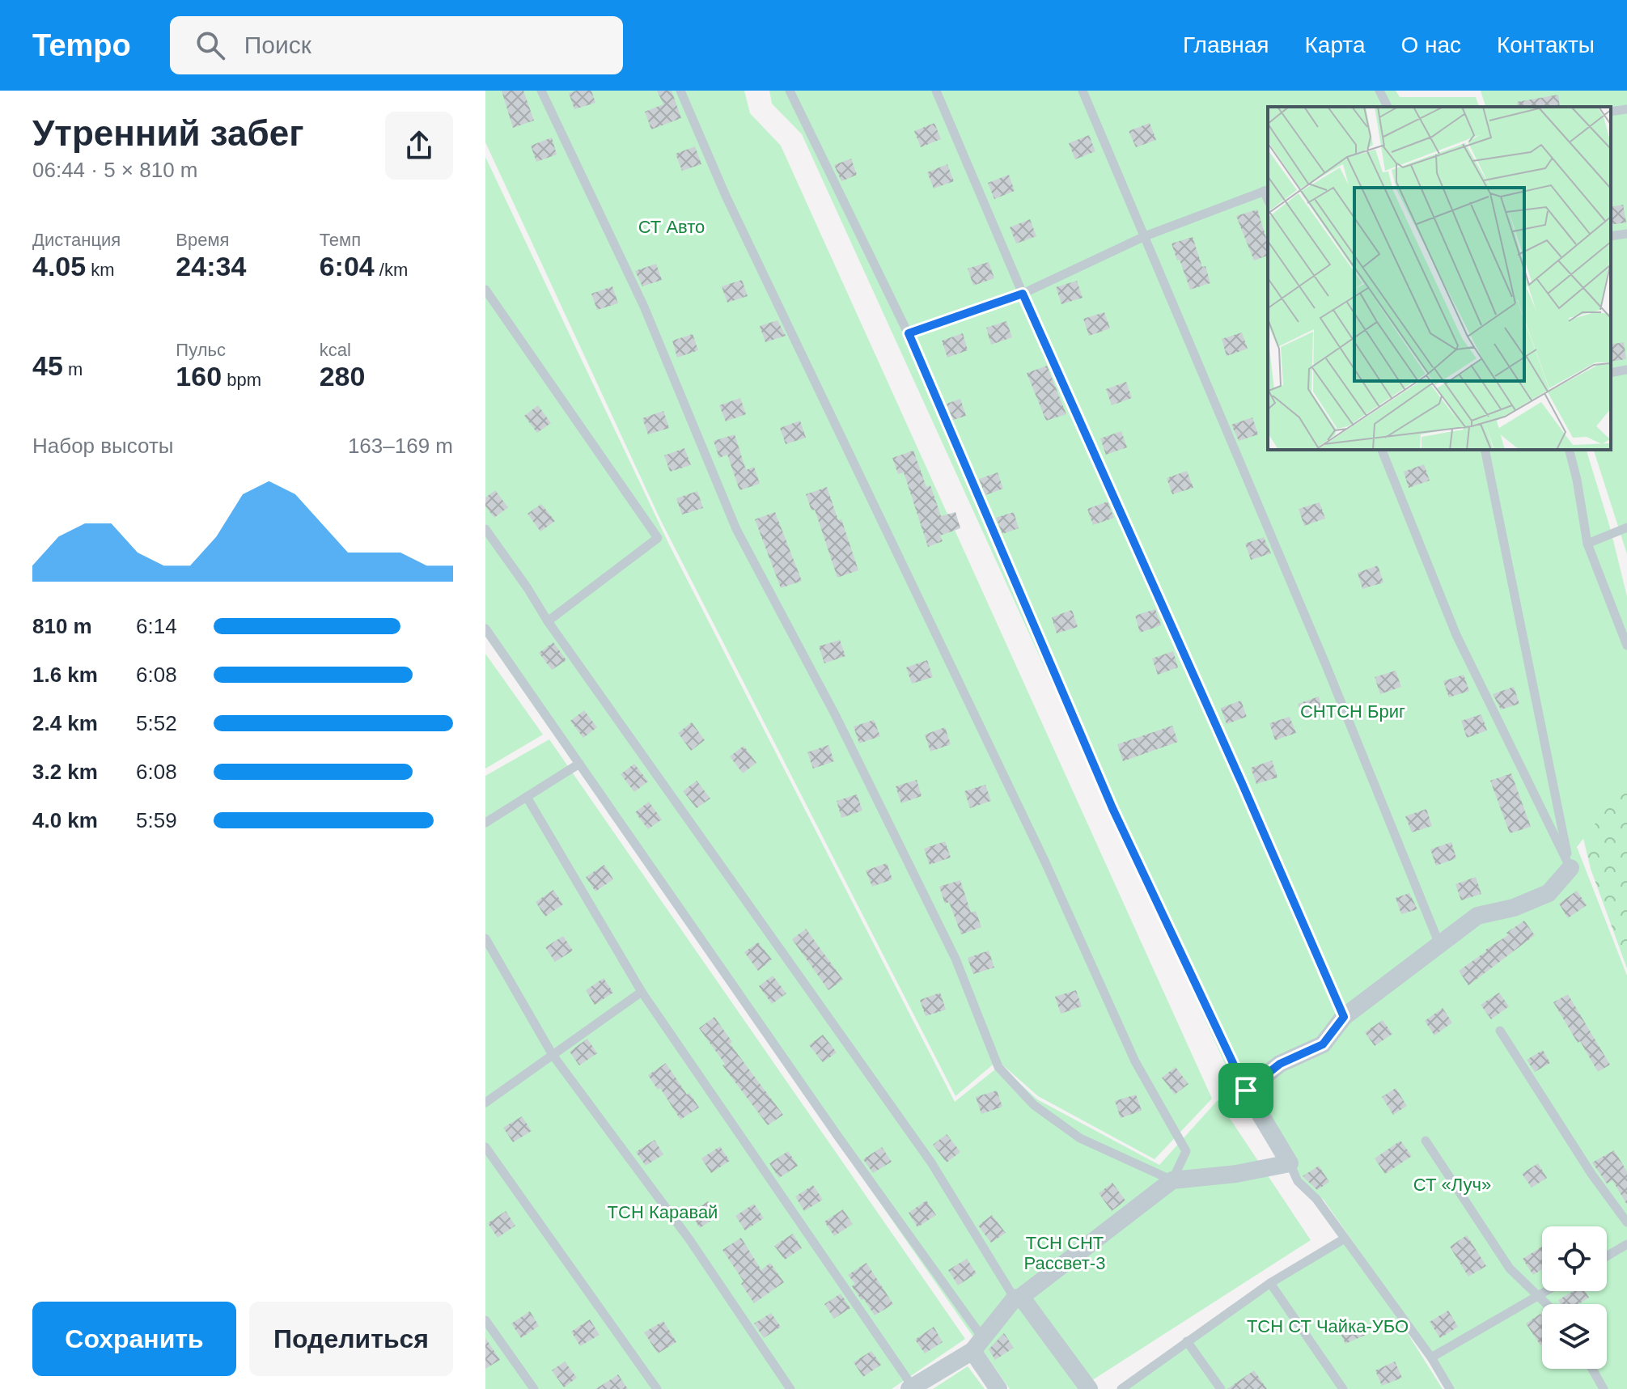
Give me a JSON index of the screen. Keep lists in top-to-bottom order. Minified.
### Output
{"parks":["СТ Авто","СНТСН Бриг","СТ «Луч»","ТСН Каравай","ТСН СНТ Рассвет-3","ТСН СТ Чайка-УБО"],"page":{"header":"Tempo","search":"Поиск","nav":["Главная","Карта","О нас","Контакты"],"heading":["Утренний забег","06:44 · 5 × 810 m"],"stats":[["Дистанция","4.05 km"],["Время","24:34"],["Темп","6:04 /km"],["45 m"],["Пульс","160 bpm"],["kcal","280"]],"chart":["Набор высоты","163–169 m"],"list":[{"name":"810 m","note":"6:14"},{"name":"1.6 km","note":"6:08"},{"name":"2.4 km","note":"5:52"},{"name":"3.2 km","note":"6:08"},{"name":"4.0 km","note":"5:59"}],"buttons":["Сохранить","Поделиться"]}}
